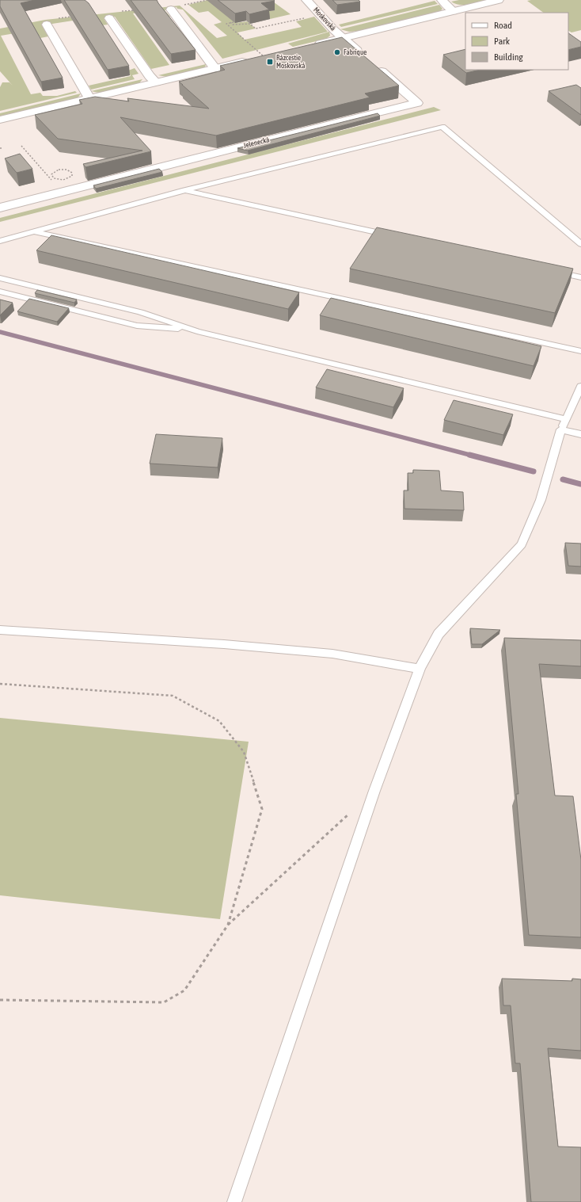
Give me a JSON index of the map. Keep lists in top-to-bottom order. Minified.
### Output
{"streets":{"street":["Moskovská","Jelenecká"]},"places":{"other":["Fabrique"],"transit":["Rázcestie Moskovská"]},"legend":["Road","Park","Building"]}
